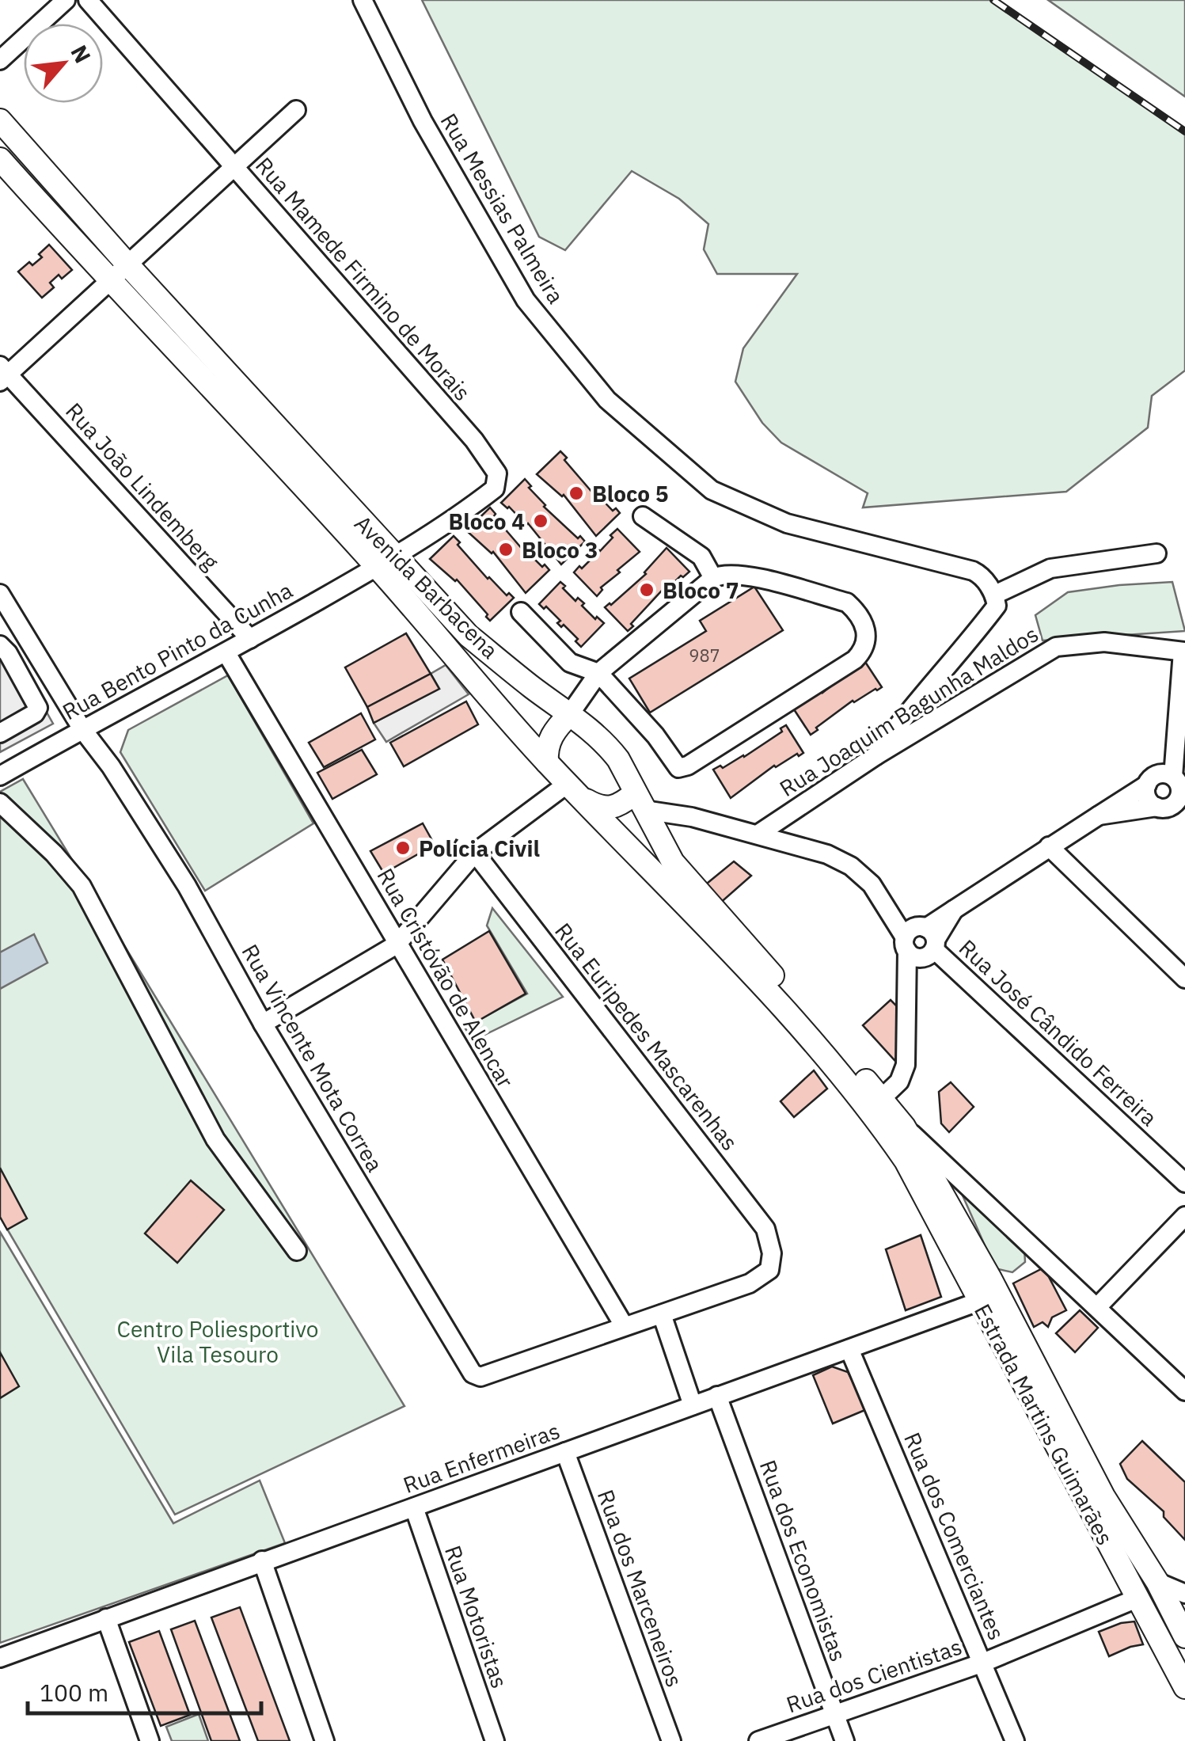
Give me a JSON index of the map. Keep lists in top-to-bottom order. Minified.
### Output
{"streets":{"main road":["Avenida Barbacena","Estrada Martins Guimarães"],"street":["Rua Messias Palmeira","Rua Mamede Firmino de Morais","Rua João Lindemberg","Rua Bento Pinto da Cunha","Rua Joaquim Bagunha Maldos","Rua Cristóvão de Alencar","Rua José Cândido Ferreira","Rua Euripedes Mascarenhas","Rua Vincente Mota Correa","Rua Enfermeiras","Rua dos Comerciantes","Rua dos Economistas","Rua dos Marceneiros","Rua Motoristas","Rua dos Cientistas"]},"crossings":[["Rua Mamede Firmino de Morais","Avenida Barbacena"],["Rua Mamede Firmino de Morais","Rua Bento Pinto da Cunha"],["Rua João Lindemberg","Rua Bento Pinto da Cunha"],["Avenida Barbacena","Rua Bento Pinto da Cunha"],["Avenida Barbacena","Estrada Martins Guimarães"],["Rua Bento Pinto da Cunha","Rua Cristóvão de Alencar"],["Rua Bento Pinto da Cunha","Rua Vincente Mota Correa"],["Rua Cristóvão de Alencar","Rua Vincente Mota Correa"],["Estrada Martins Guimarães","Rua Enfermeiras"],["Estrada Martins Guimarães","Rua dos Cientistas"],["Rua Enfermeiras","Rua dos Comerciantes"],["Rua Enfermeiras","Rua dos Economistas"],["Rua Enfermeiras","Rua dos Marceneiros"],["Rua Enfermeiras","Rua Motoristas"],["Rua dos Comerciantes","Rua dos Cientistas"],["Rua dos Economistas","Rua dos Cientistas"]],"parks":["Centro Poliesportivo Vila Tesouro"],"places":["Bloco 5","Bloco 4","Bloco 3","Bloco 7","Polícia Civil"],"house_numbers":["987"],"scale_bar":"100 m","north":"top right"}
